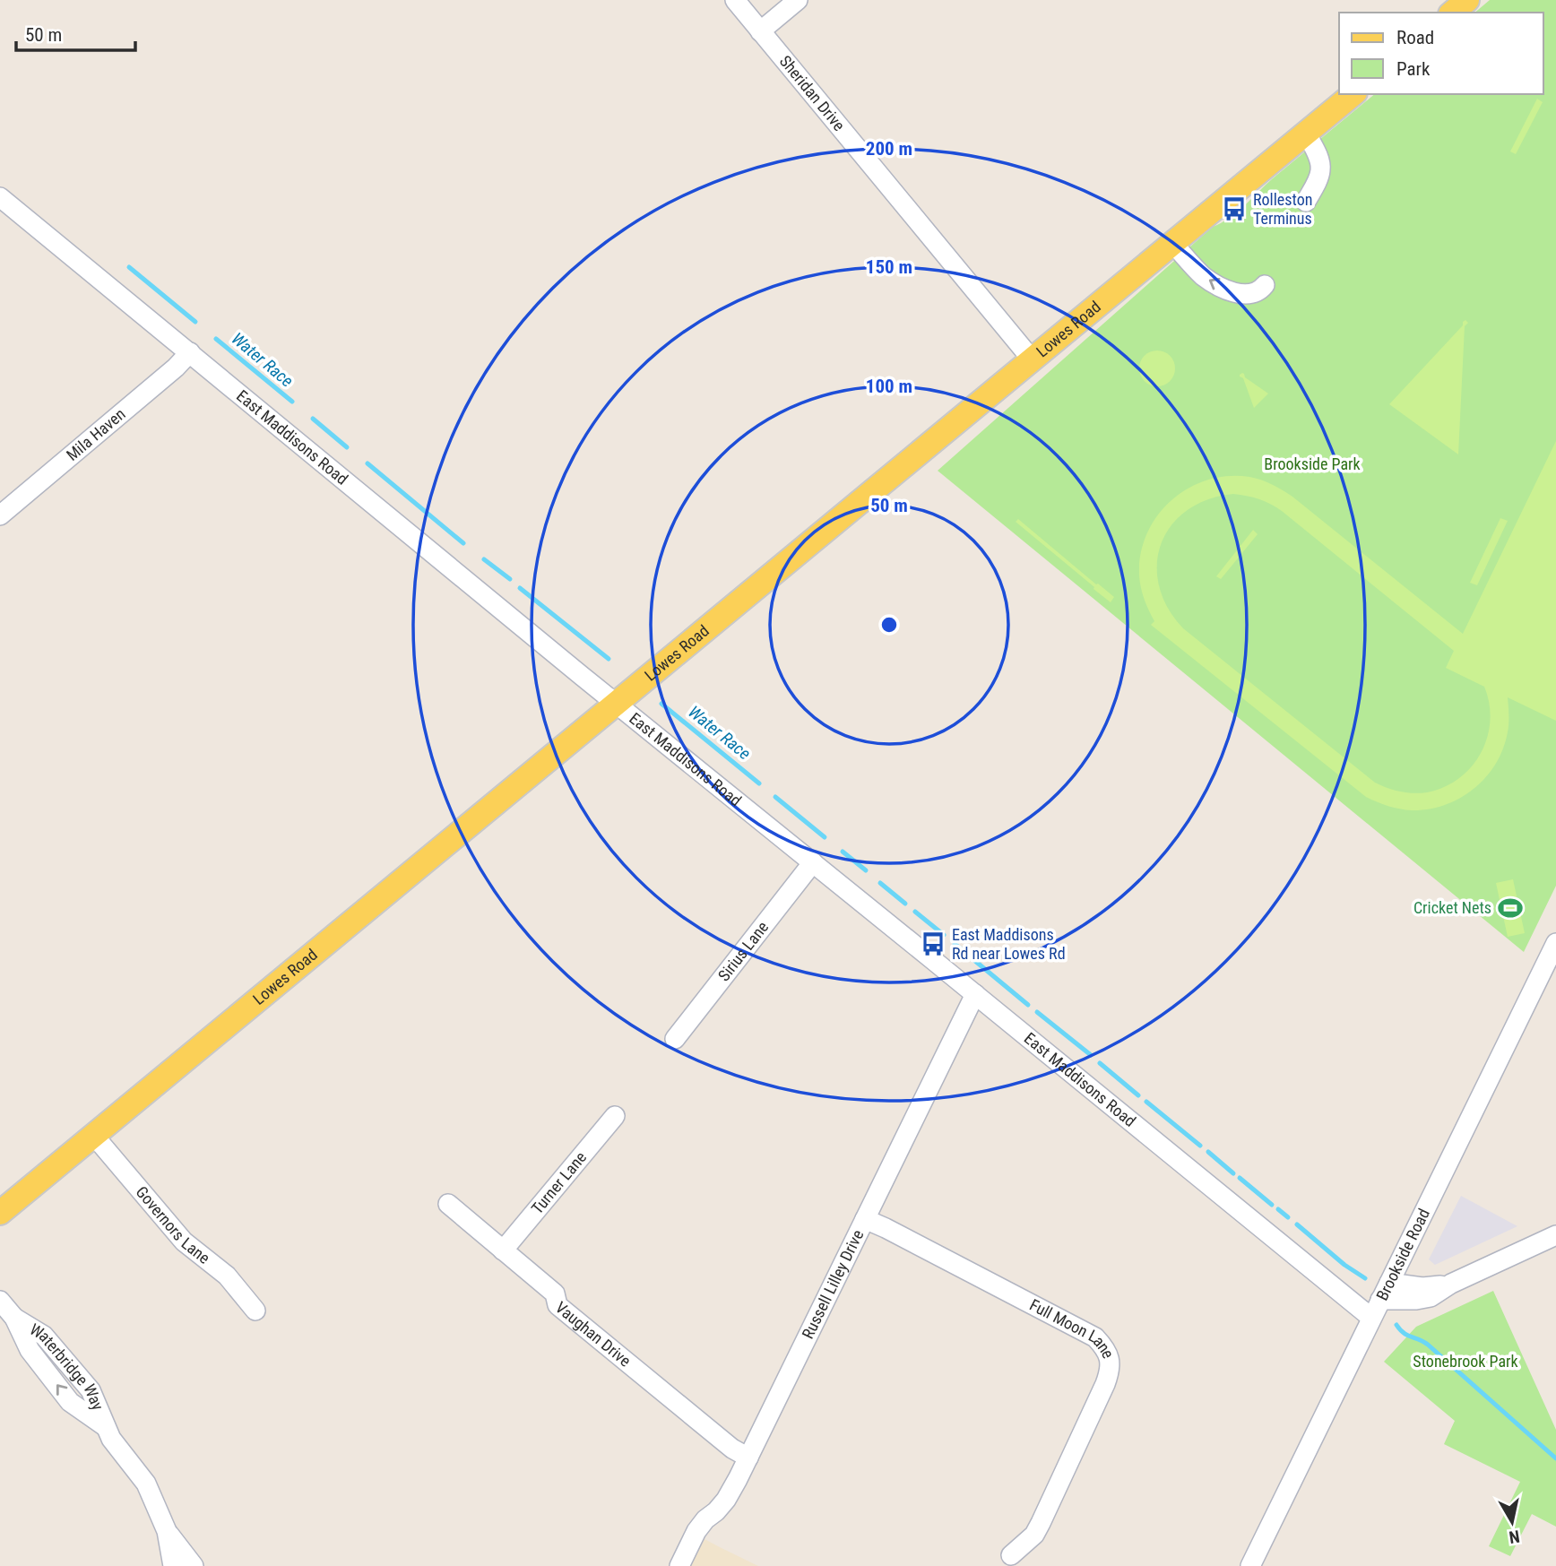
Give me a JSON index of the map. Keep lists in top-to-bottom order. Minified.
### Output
{"streets":{"main road":["Lowes Road"],"street":["Sheridan Drive","Mila Haven","East Maddisons Road","Sirius Lane","Turner Lane","Governors Lane","Brookside Road","Russell Lilley Drive","Full Moon Lane","Vaughan Drive","Waterbridge Way"]},"crossings":[["Sheridan Drive","Lowes Road"],["Lowes Road","East Maddisons Road"],["Lowes Road","Governors Lane"],["Mila Haven","East Maddisons Road"],["East Maddisons Road","Sirius Lane"],["East Maddisons Road","Brookside Road"],["East Maddisons Road","Russell Lilley Drive"],["Turner Lane","Vaughan Drive"],["Russell Lilley Drive","Full Moon Lane"],["Russell Lilley Drive","Vaughan Drive"]],"water":["Water Race"],"parks":["Brookside Park","Stonebrook Park"],"places":{"bus stop":["Rolleston Terminus","East Maddisons Rd near Lowes Rd"],"sports":["Cricket Nets"]},"legend":["Road","Park"],"scale_bar":"50 m","north":"bottom","rings":["200 m","150 m","100 m","50 m"]}
